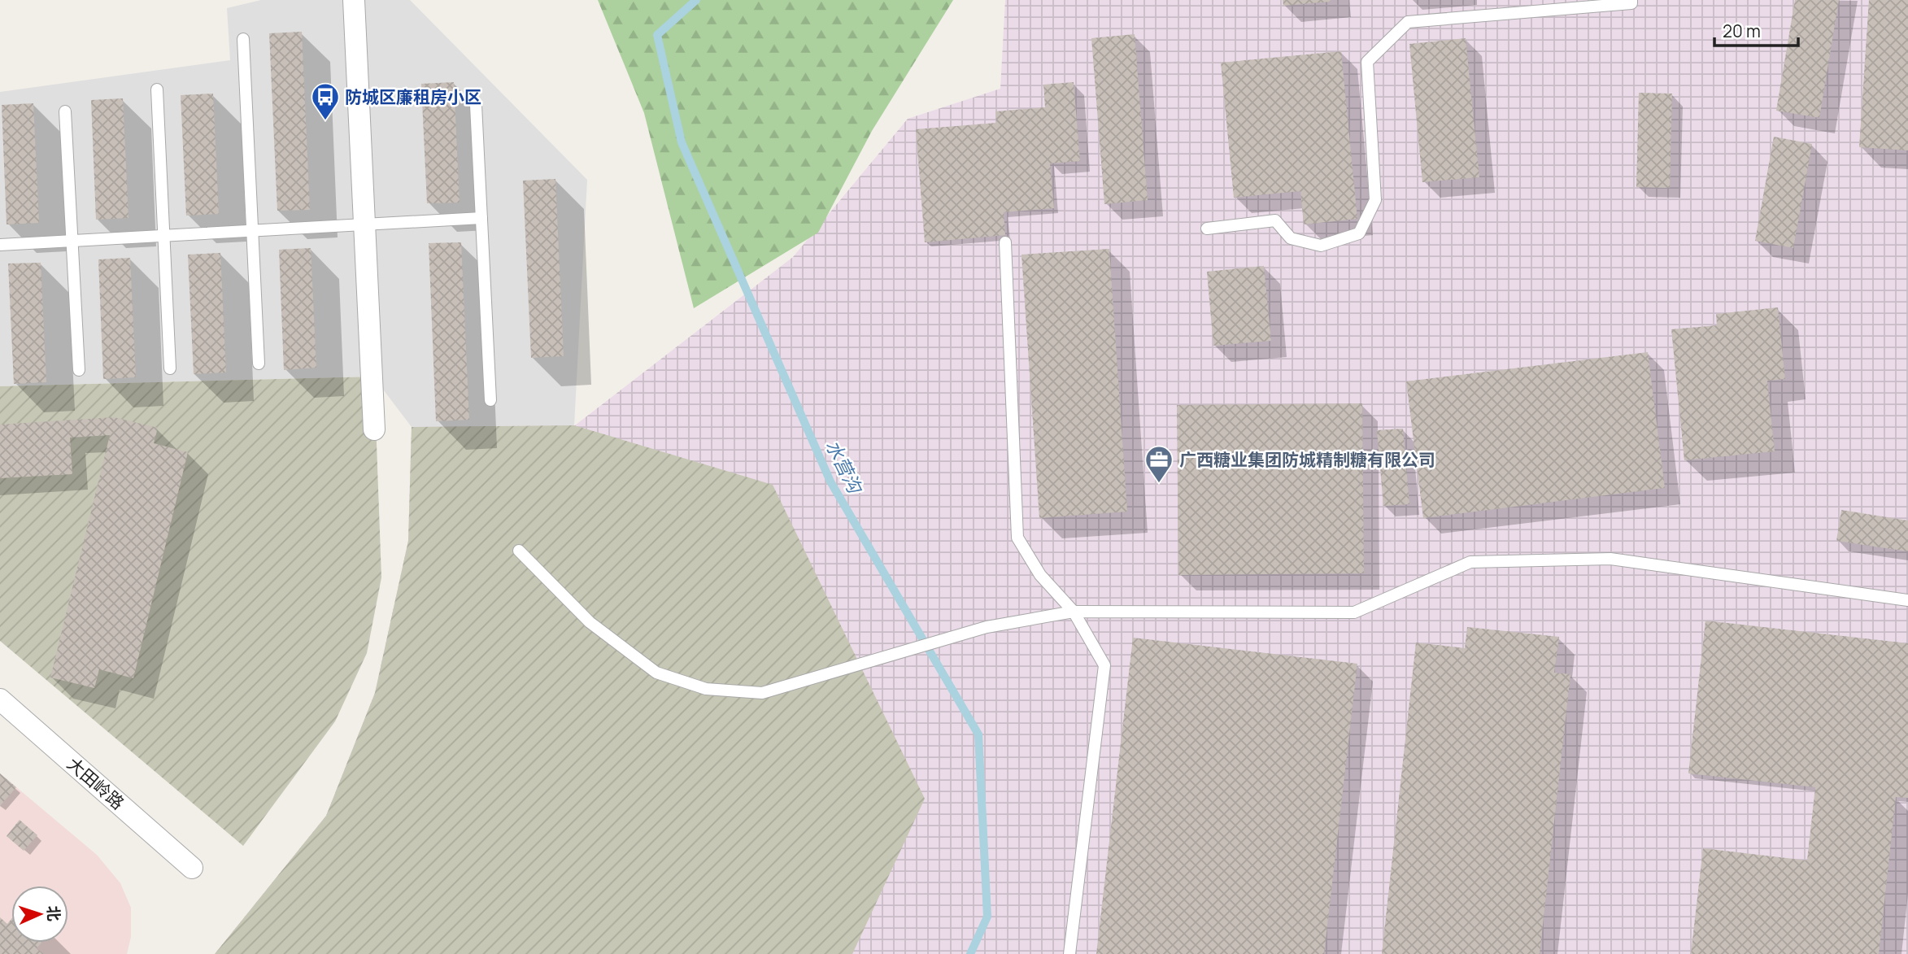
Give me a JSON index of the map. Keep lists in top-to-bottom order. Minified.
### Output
{"streets":{"street":["大田岭路"]},"water":["水营沟"],"places":{"bus stop":["防城区廉租房小区"],"office":["广西糖业集团防城精制糖有限公司"]},"scale_bar":"20 m","north":"right"}
